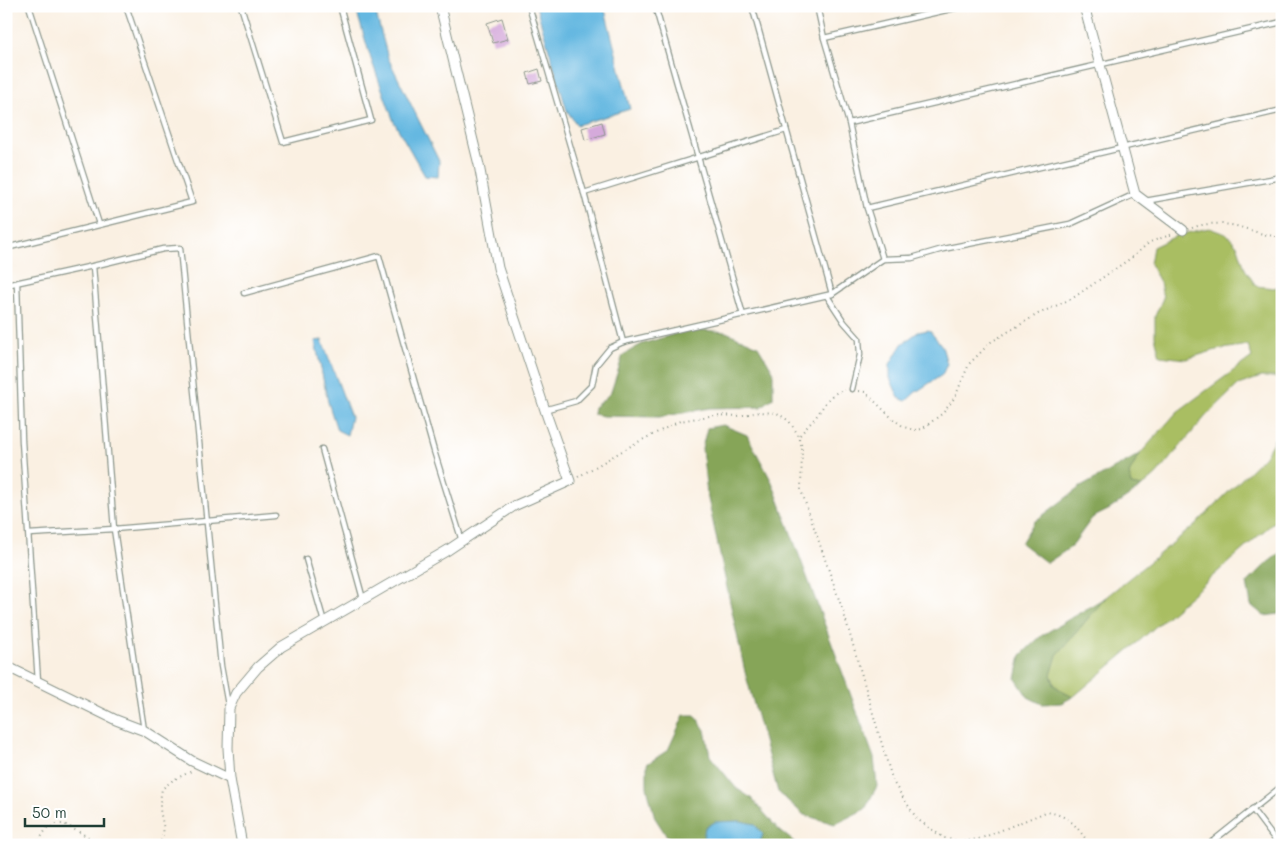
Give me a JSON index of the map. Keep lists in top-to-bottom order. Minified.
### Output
{"scale_bar":"50 m"}
